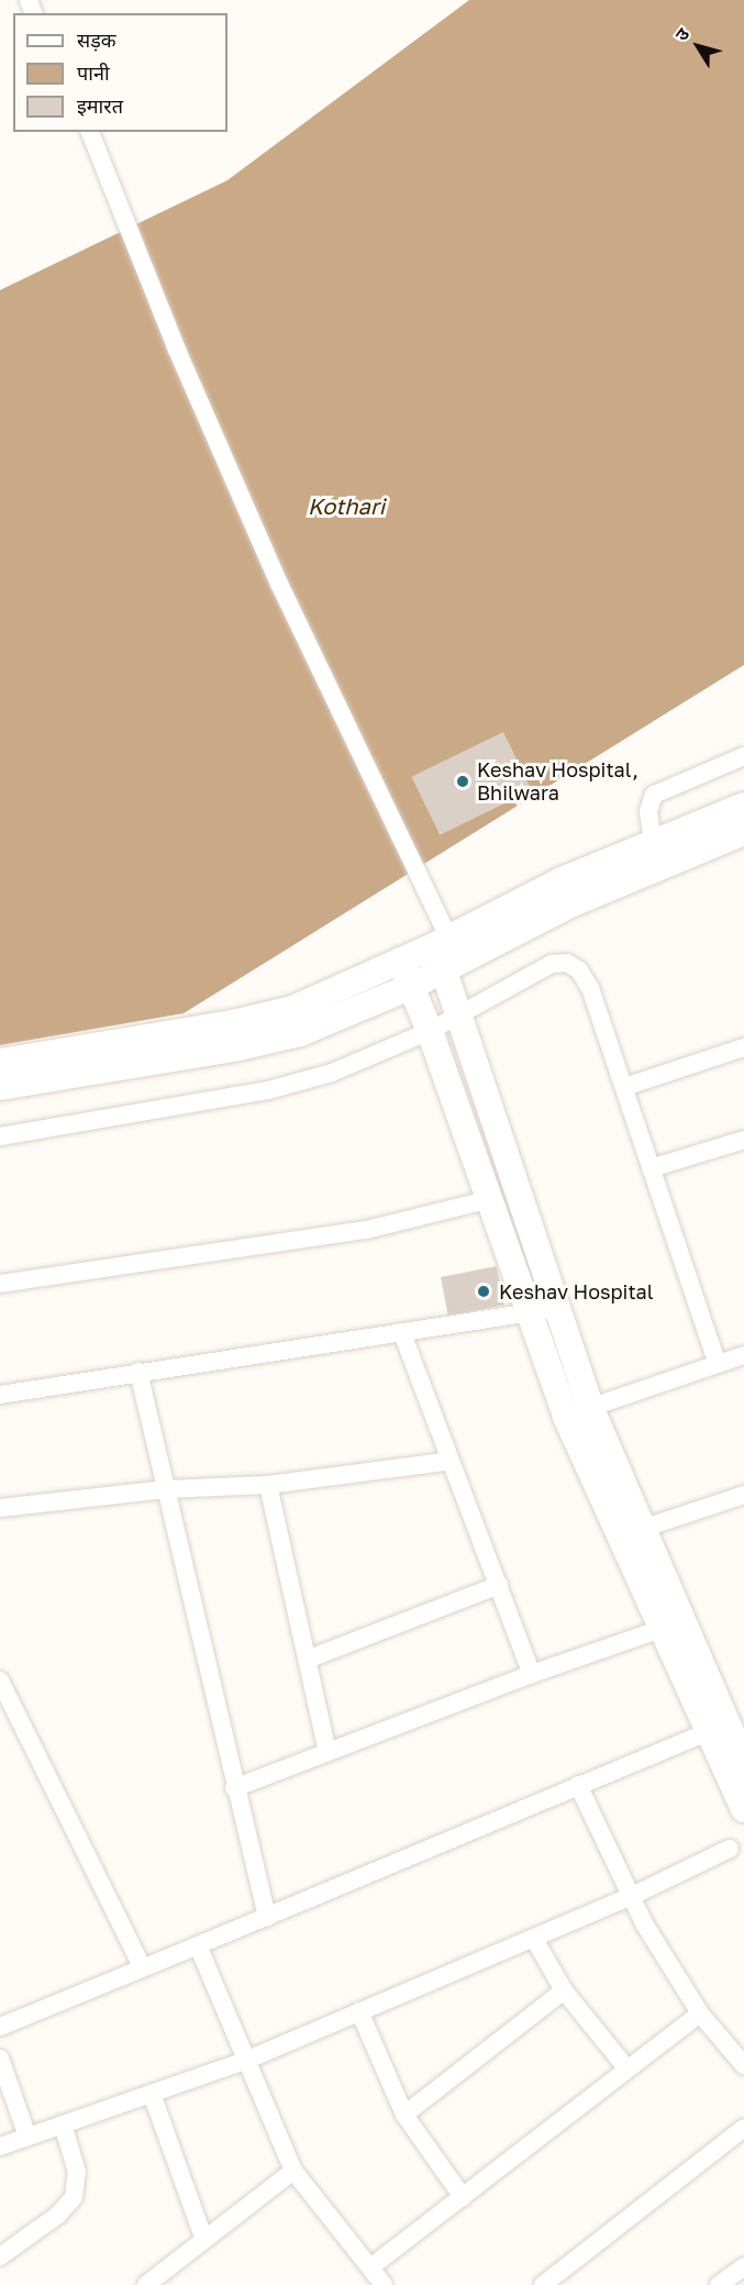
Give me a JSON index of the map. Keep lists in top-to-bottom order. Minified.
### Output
{"water":["Kothari"],"places":["Keshav Hospital, Bhilwara","Keshav Hospital"],"legend":["सड़क","पानी","इमारत"],"north":"top left"}
